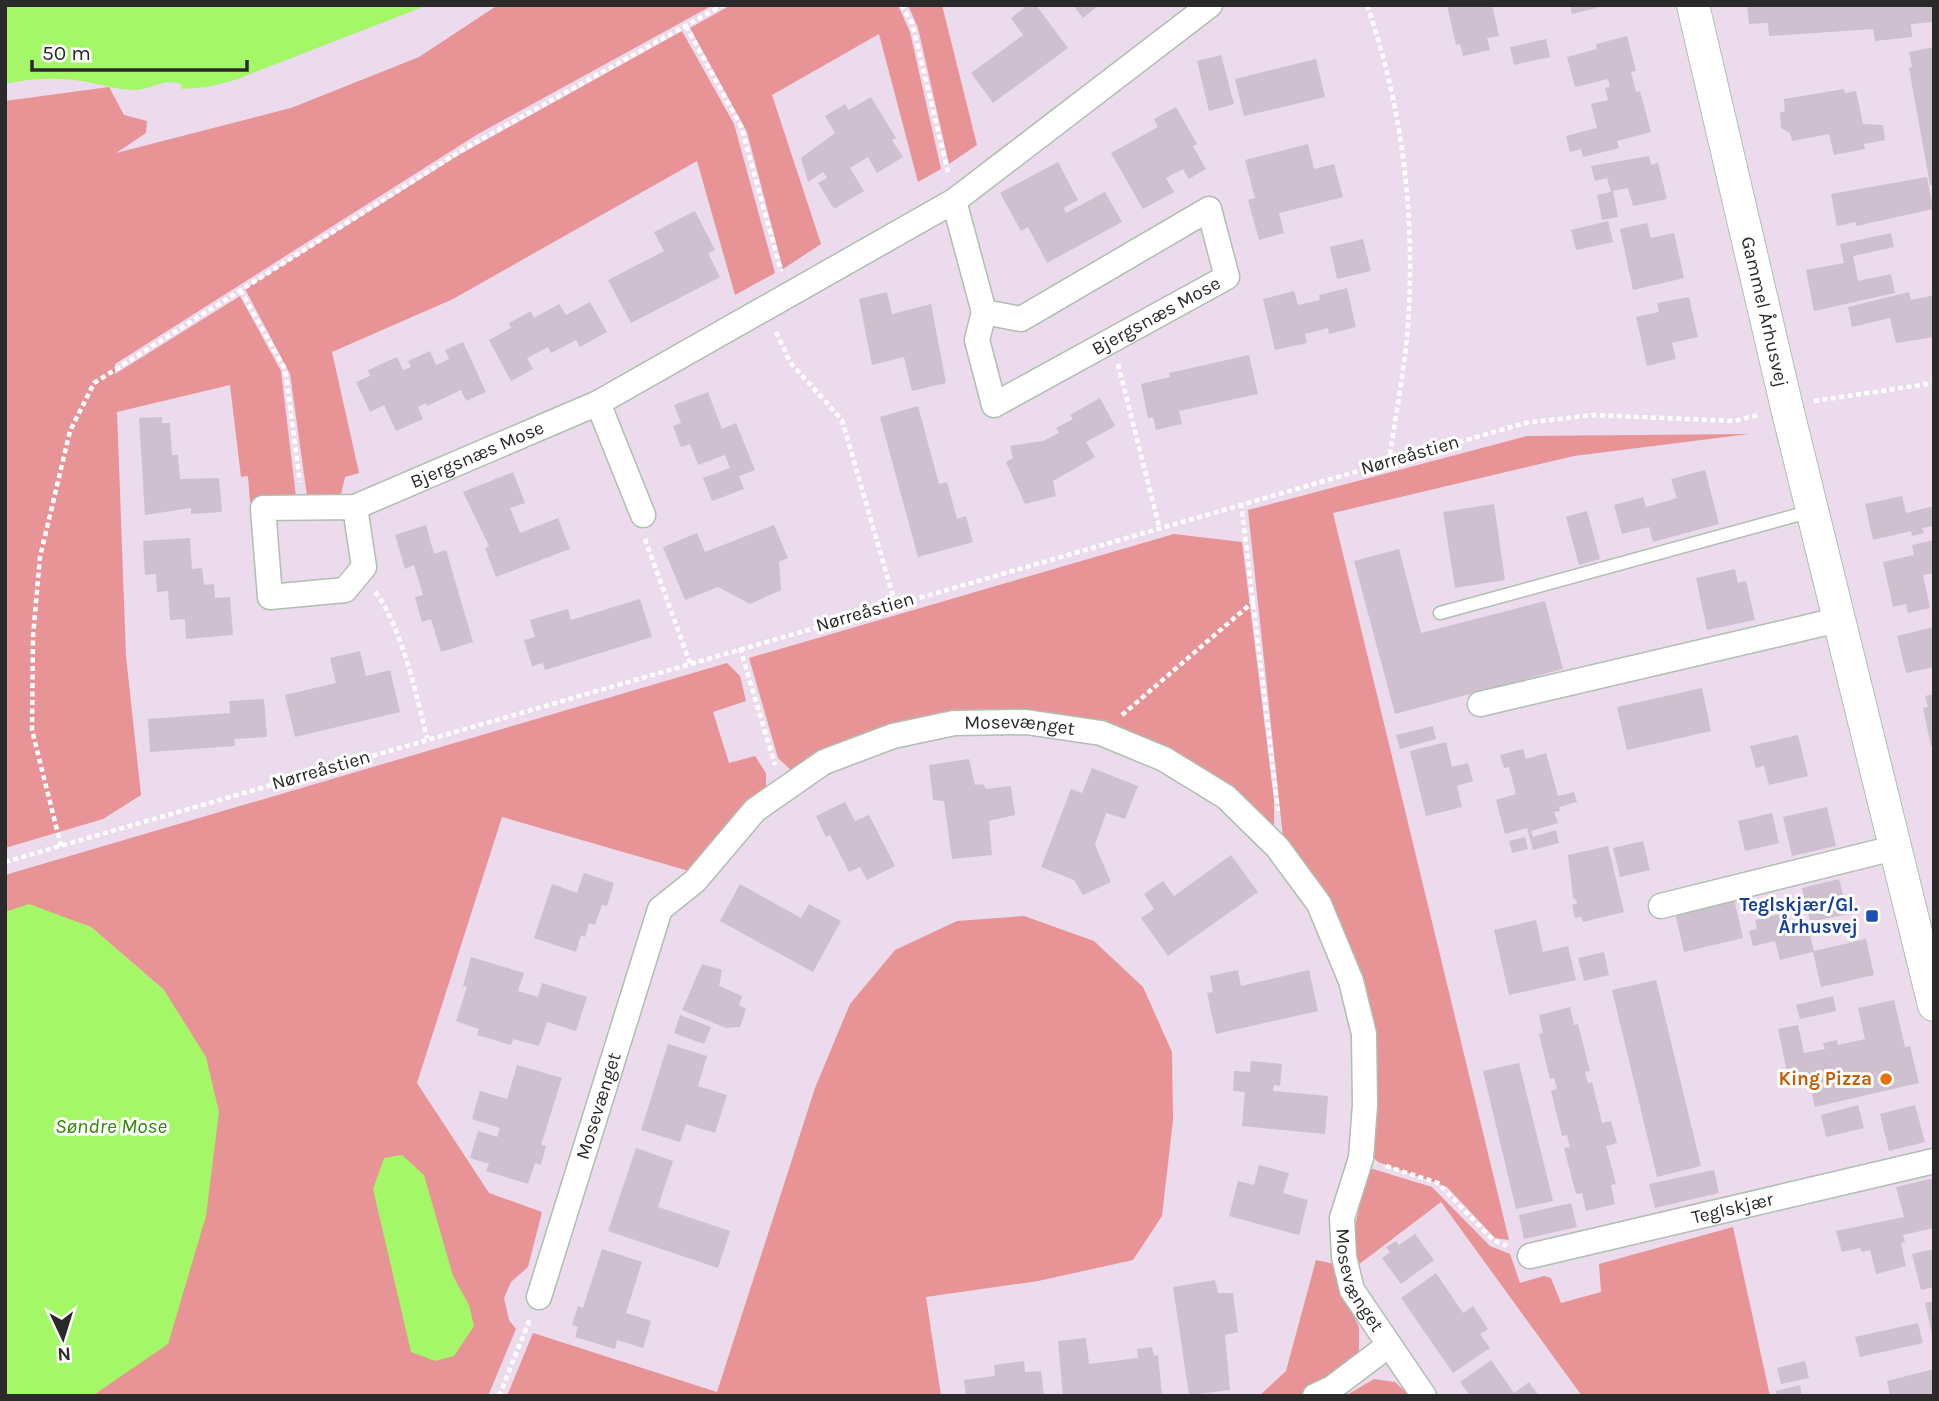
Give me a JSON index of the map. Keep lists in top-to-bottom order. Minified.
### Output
{"streets":{"street":["Gammel Århusvej","Bjergsnæs Mose","Mosevænget","Teglskjær"],"path":["Nørreåstien"]},"water":["Søndre Mose"],"places":{"transit":["Teglskjær/Gl. Århusvej"],"other":["King Pizza"]},"scale_bar":"50 m","north":"bottom"}
